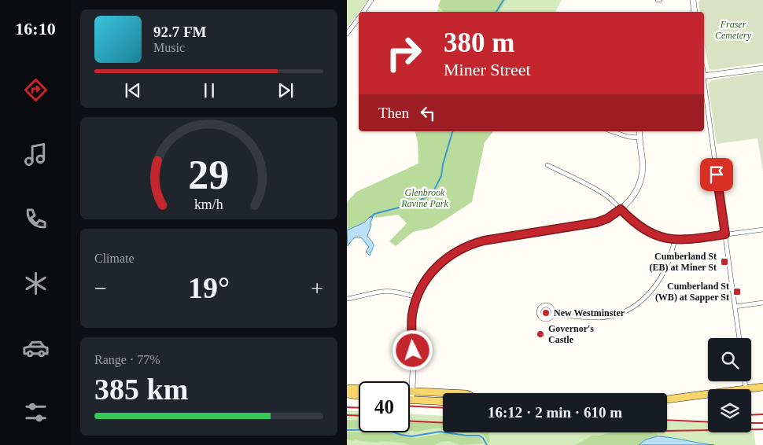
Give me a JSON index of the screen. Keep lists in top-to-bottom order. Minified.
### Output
{"parks":["Fraser Cemetery","Glenbrook Ravine Park"],"places":{"transit":["Cumberland St (EB) at Miner St","Cumberland St (WB) at Sapper St"],"other":["New Westminster","Governor's Castle"]},"page":{"tabs":"16:10","turn":["380 m","Miner Street"],"song":["92.7 FM","Music"],"then":"Then","tile":["Climate",["Range · 77%","385 km"]],"heat":["−","19°","+"],"limit":"40","trip":"16:12 · 2 min · 610 m","gauge":["29","km/h"]}}
